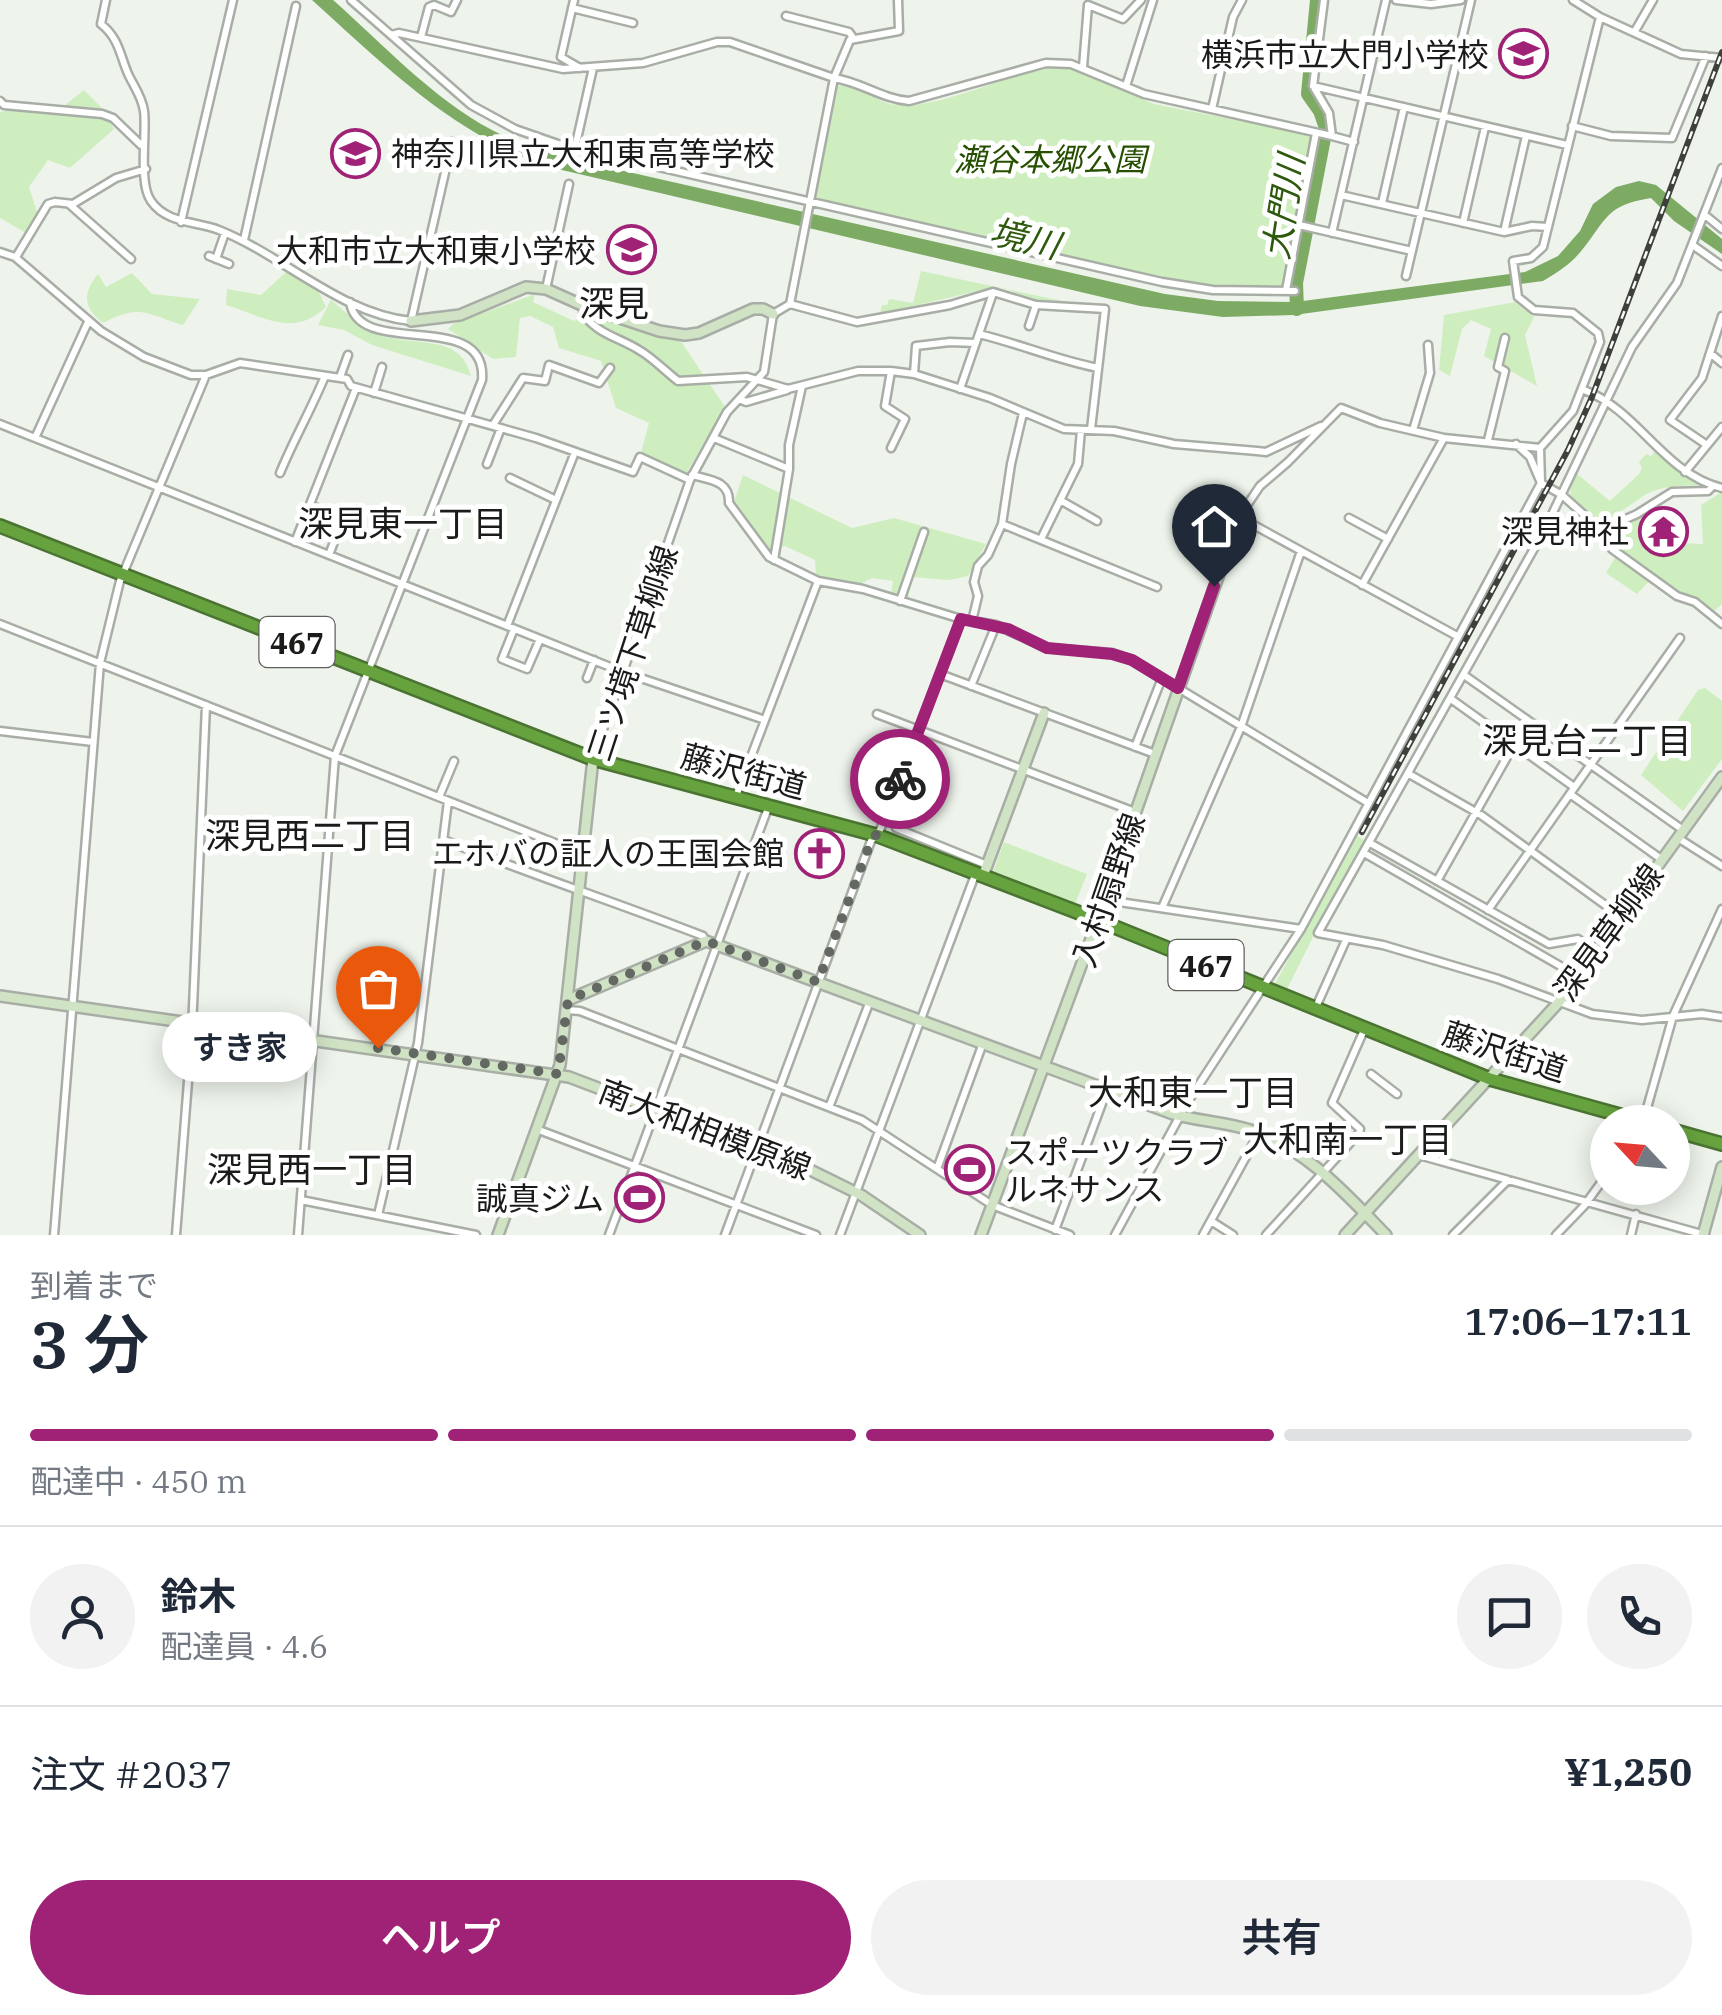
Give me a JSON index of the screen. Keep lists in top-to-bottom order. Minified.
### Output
{"streets":{"highway":["467","藤沢街道"],"street":["三ツ境下草柳線","入村扇野線","深見草柳線","南大和相模原線"]},"crossings":[["三ツ境下草柳線","藤沢街道"],["三ツ境下草柳線","南大和相模原線"],["藤沢街道","入村扇野線"],["藤沢街道","深見草柳線"]],"districts":["深見","深見東一丁目","深見台二丁目","深見西二丁目","大和東一丁目","大和南一丁目","深見西一丁目"],"water":["大門川","境川"],"parks":["瀬谷本郷公園"],"places":{"school or university":["横浜市立大門小学校","神奈川県立大和東高等学校","大和市立大和東小学校"],"temple":["深見神社"],"church":["エホバの証人の王国会館"],"other":["すき家"],"sports":["スポーツクラブ ルネサンス","誠真ジム"]},"north":"top left","page":{"bubble":"すき家","heading":["3 分","到着まで","17:06–17:11"],"panel":["鈴木","配達員 · 4.6","注文 #2037","¥1,250"],"bar":"配達中 · 450 m","buttons":["ヘルプ","共有"]}}
